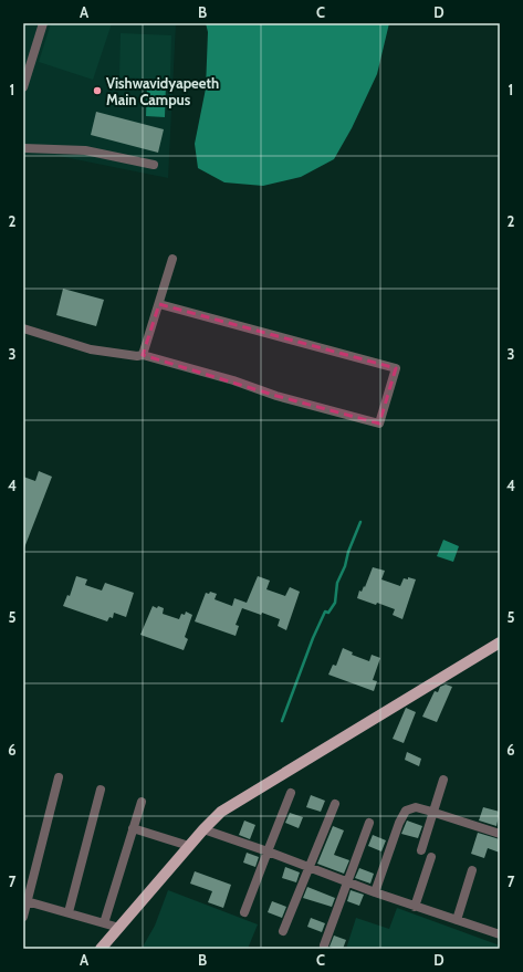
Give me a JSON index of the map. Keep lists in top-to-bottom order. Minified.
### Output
{"places":["Vishwavidyapeeth Main Campus"],"grid":{"columns":["A","B","C","D"],"rows":["1","2","3","4","5","6","7"]}}
